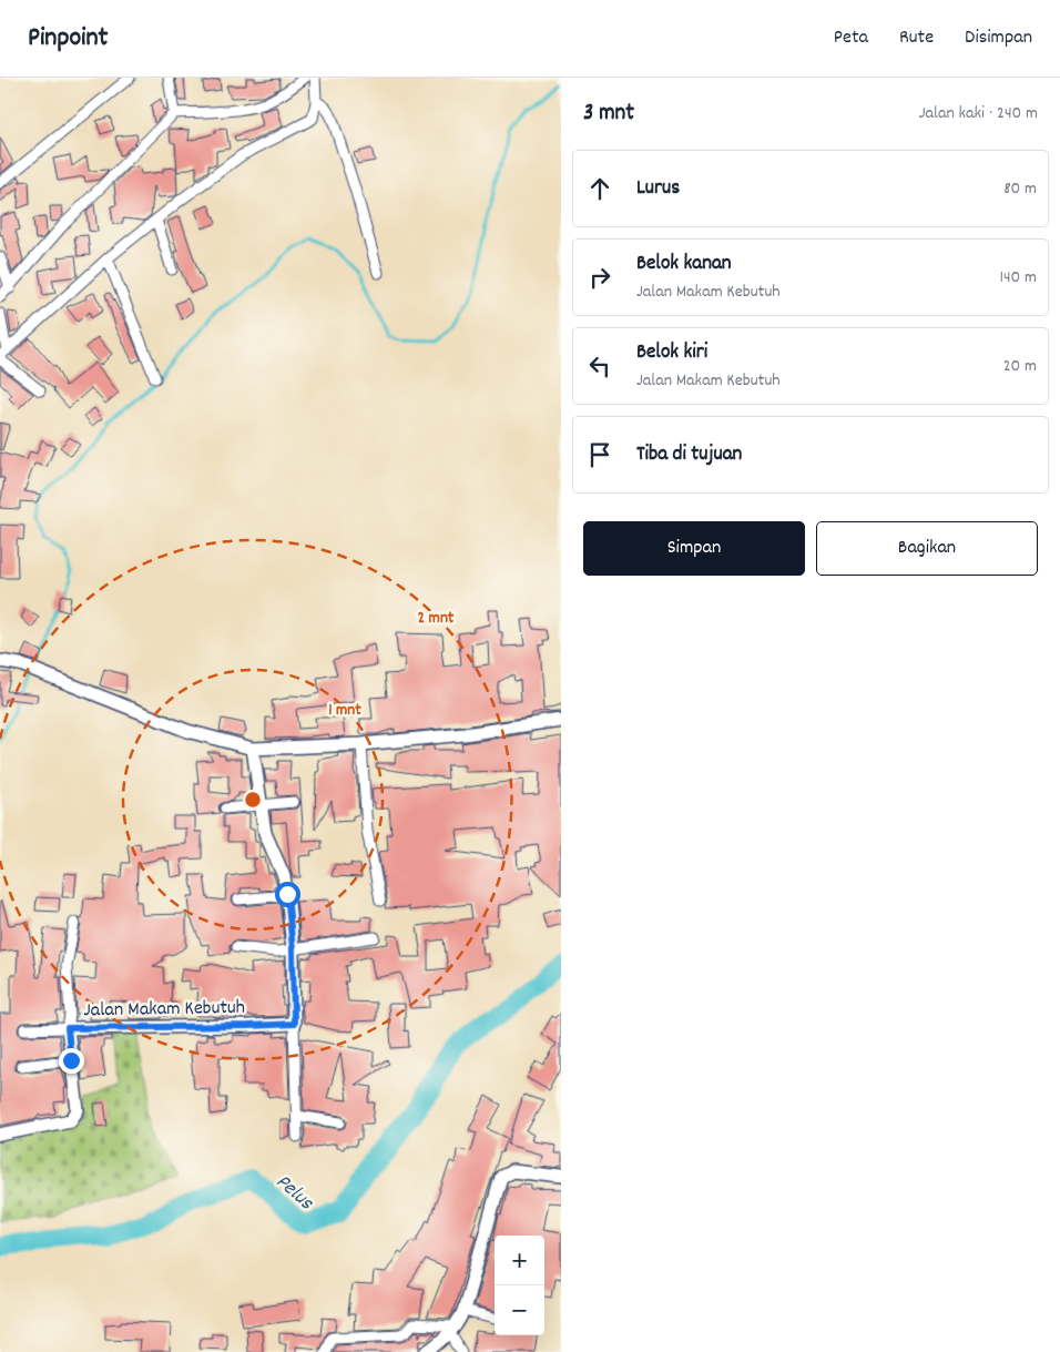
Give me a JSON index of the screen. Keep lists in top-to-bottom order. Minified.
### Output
{"streets":{"street":["Jalan Makam Kebutuh"]},"water":["Pelus"],"page":{"header":"Pinpoint","nav":["Peta","Rute","Disimpan"],"heading":["3 mnt","Jalan kaki · 240 m"],"list":[["Lurus","80 m"],["Belok kanan","Jalan Makam Kebutuh","140 m"],["Belok kiri","Jalan Makam Kebutuh","20 m"],"Tiba di tujuan"],"buttons":["Simpan","Bagikan"],"map_buttons":["+","−"]},"rings":["2 mnt","1 mnt"]}
